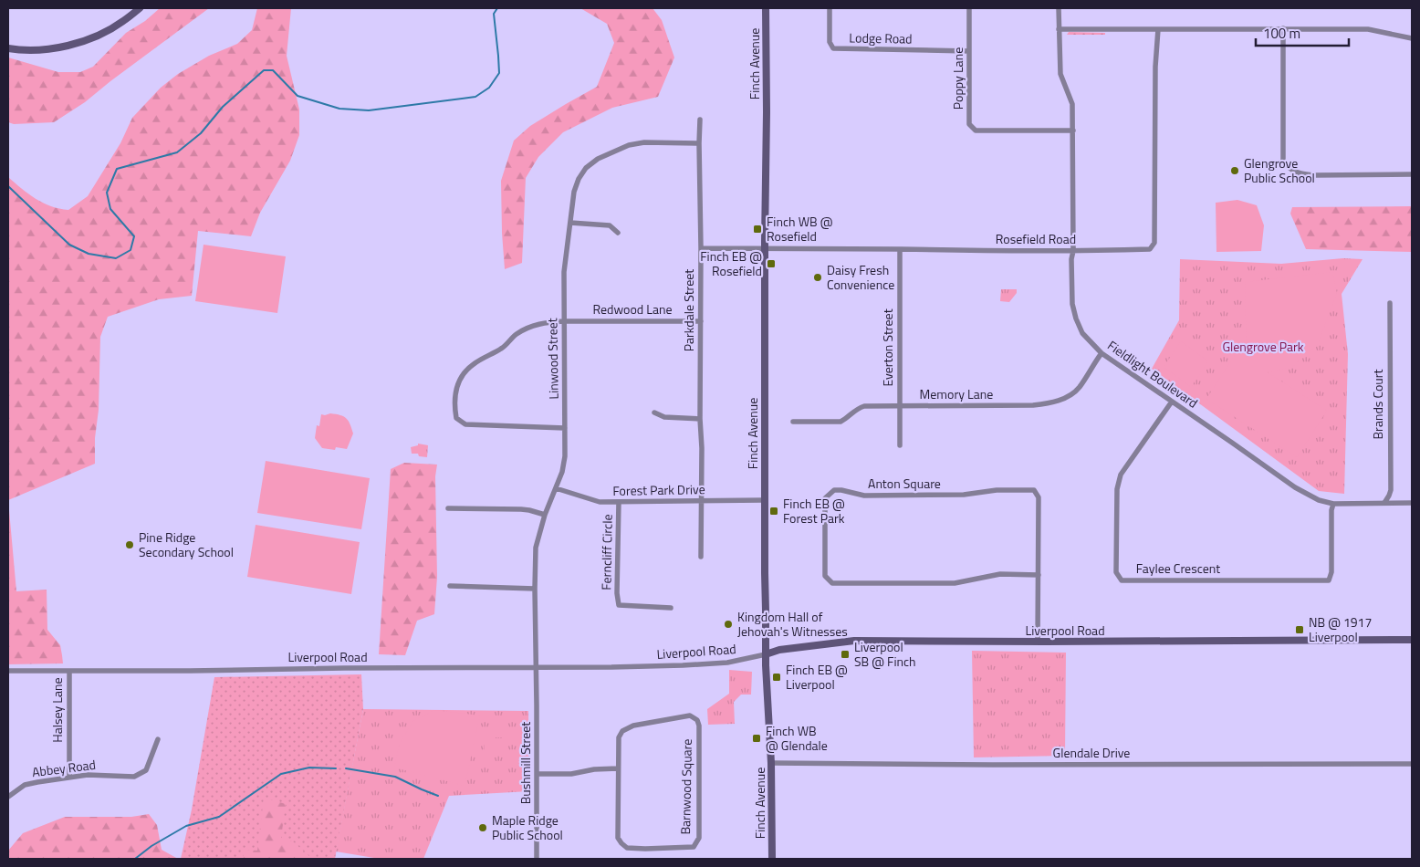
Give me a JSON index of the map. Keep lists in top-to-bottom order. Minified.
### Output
{"streets":{"main road":["Finch Avenue","Liverpool Road"],"street":["Lodge Road","Poppy Lane","Rosefield Road","Redwood Lane","Parkdale Street","Everton Street","Linwood Street","Fieldlight Boulevard","Memory Lane","Brands Court","Anton Square","Forest Park Drive","Ferncliff Circle","Faylee Crescent","Halsey Lane","Glendale Drive","Bushmill Street","Abbey Road","Barnwood Square"]},"crossings":[["Lodge Road","Poppy Lane"],["Finch Avenue","Rosefield Road"],["Finch Avenue","Forest Park Drive"],["Finch Avenue","Liverpool Road"],["Finch Avenue","Glendale Drive"],["Poppy Lane","Fieldlight Boulevard"],["Rosefield Road","Parkdale Street"],["Rosefield Road","Everton Street"],["Rosefield Road","Fieldlight Boulevard"],["Redwood Lane","Parkdale Street"],["Redwood Lane","Linwood Street"],["Parkdale Street","Linwood Street"],["Parkdale Street","Forest Park Drive"],["Everton Street","Memory Lane"],["Linwood Street","Forest Park Drive"],["Linwood Street","Liverpool Road"],["Linwood Street","Bushmill Street"],["Fieldlight Boulevard","Memory Lane"],["Fieldlight Boulevard","Brands Court"],["Fieldlight Boulevard","Faylee Crescent"],["Anton Square","Liverpool Road"],["Forest Park Drive","Ferncliff Circle"],["Liverpool Road","Halsey Lane"],["Liverpool Road","Bushmill Street"],["Halsey Lane","Abbey Road"]],"parks":["Glengrove Park"],"places":{"other":["Glengrove Public School","Daisy Fresh Convenience","Pine Ridge Secondary School","Kingdom Hall of Jehovah's Witnesses","Maple Ridge Public School"],"transit":["Finch WB @ Rosefield","Finch EB @ Rosefield","Finch EB @ Forest Park","NB @ 1917 Liverpool","Liverpool SB @ Finch","Finch EB @ Liverpool","Finch WB @ Glendale"]},"scale_bar":"100 m"}
